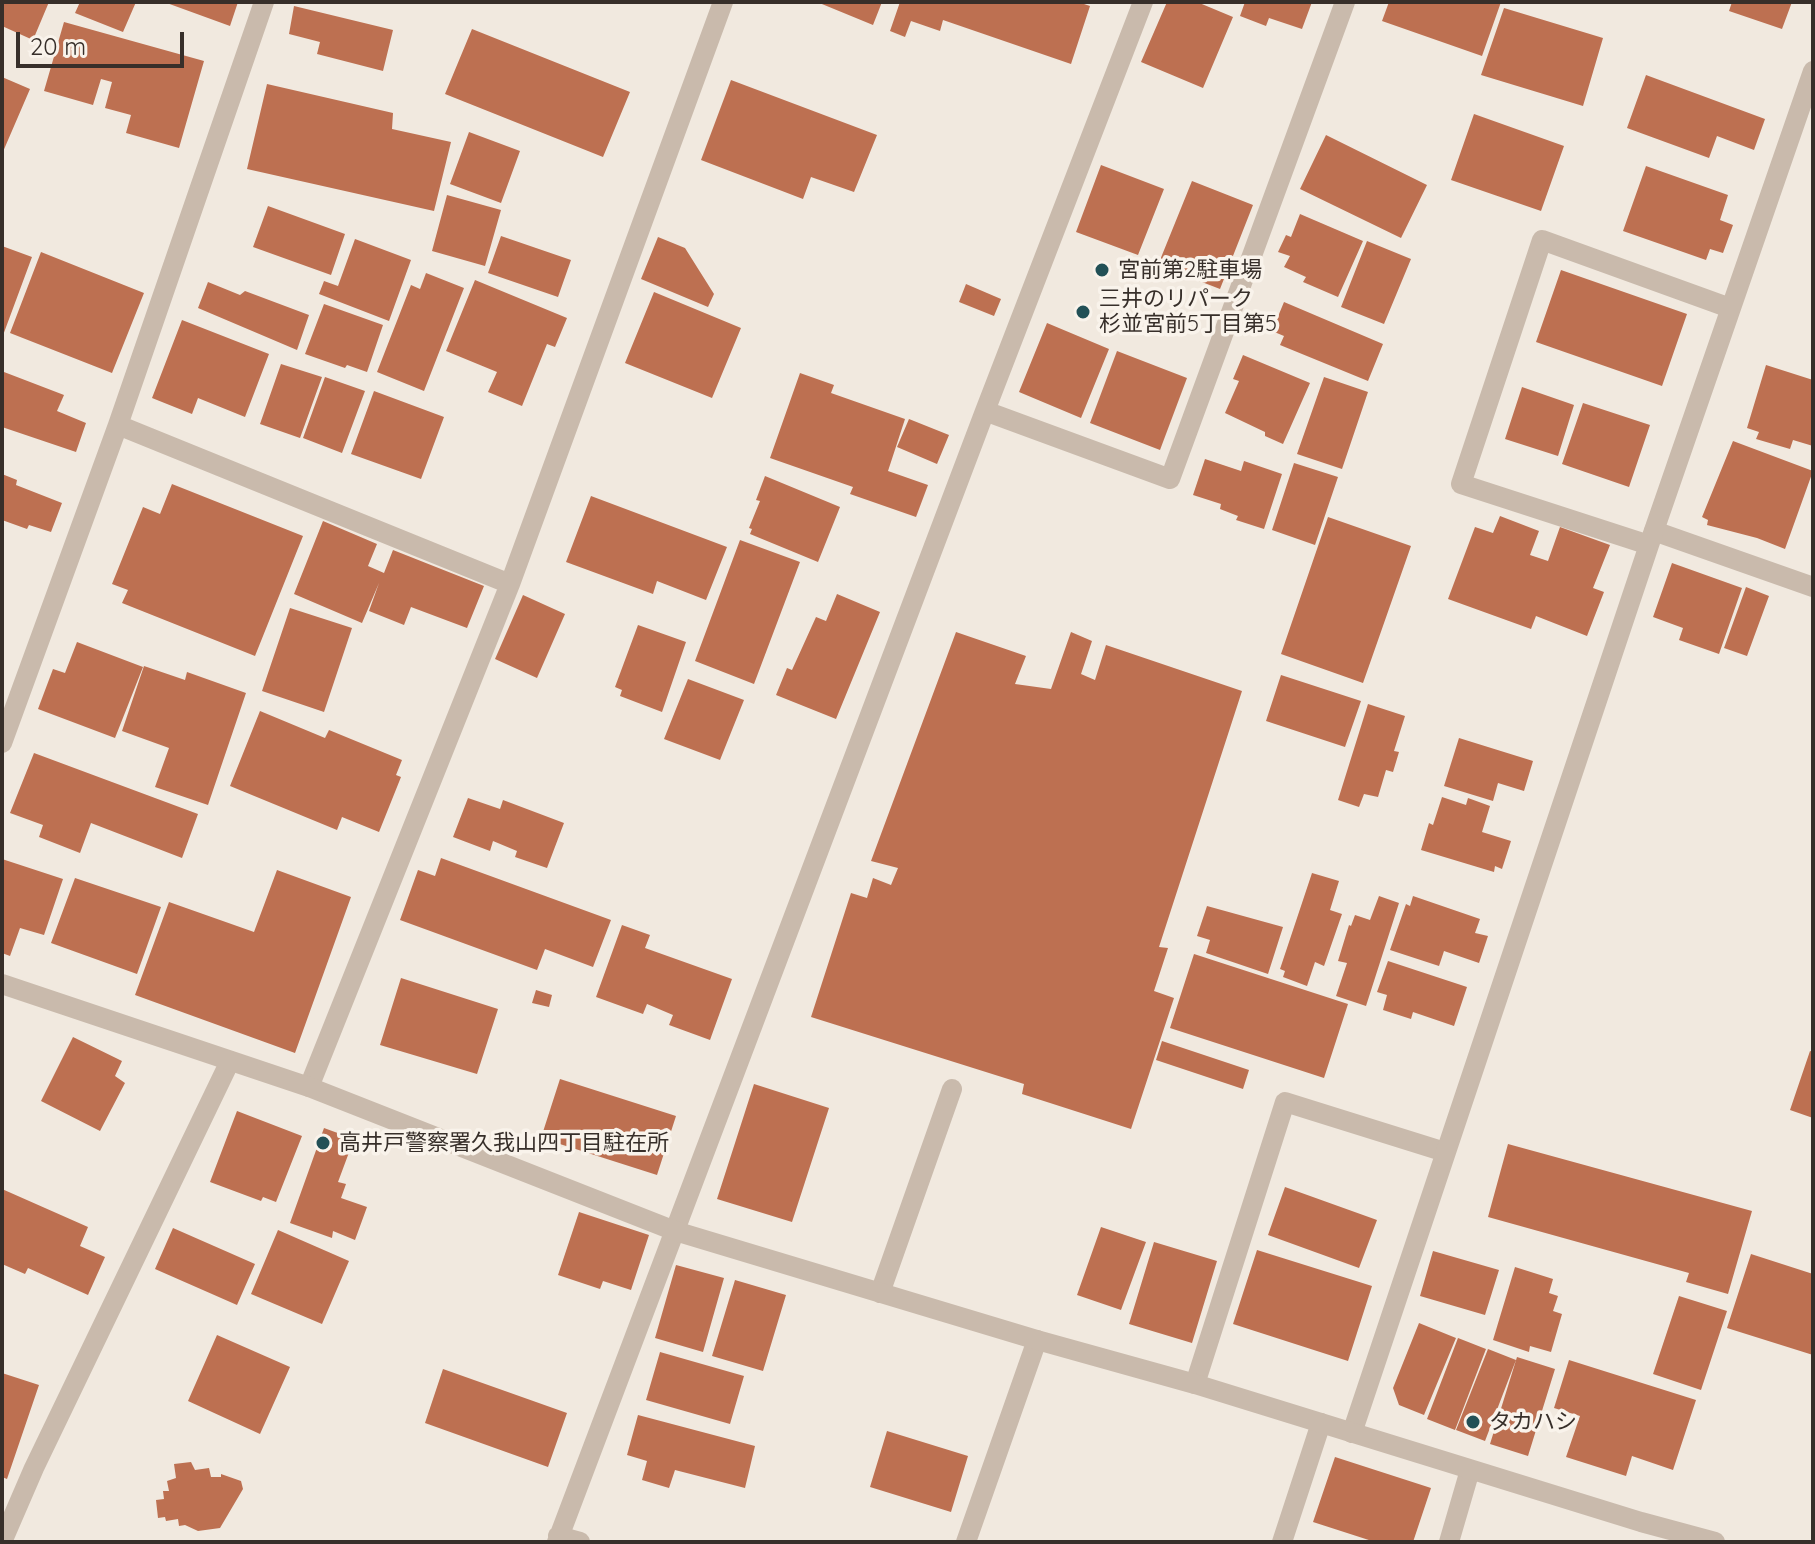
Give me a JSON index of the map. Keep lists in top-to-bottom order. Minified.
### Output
{"places":["宮前第2駐車場","三井のリパーク 杉並宮前5丁目第5","高井戸警察署久我山四丁目駐在所","タカハシ"],"scale_bar":"20 m"}
